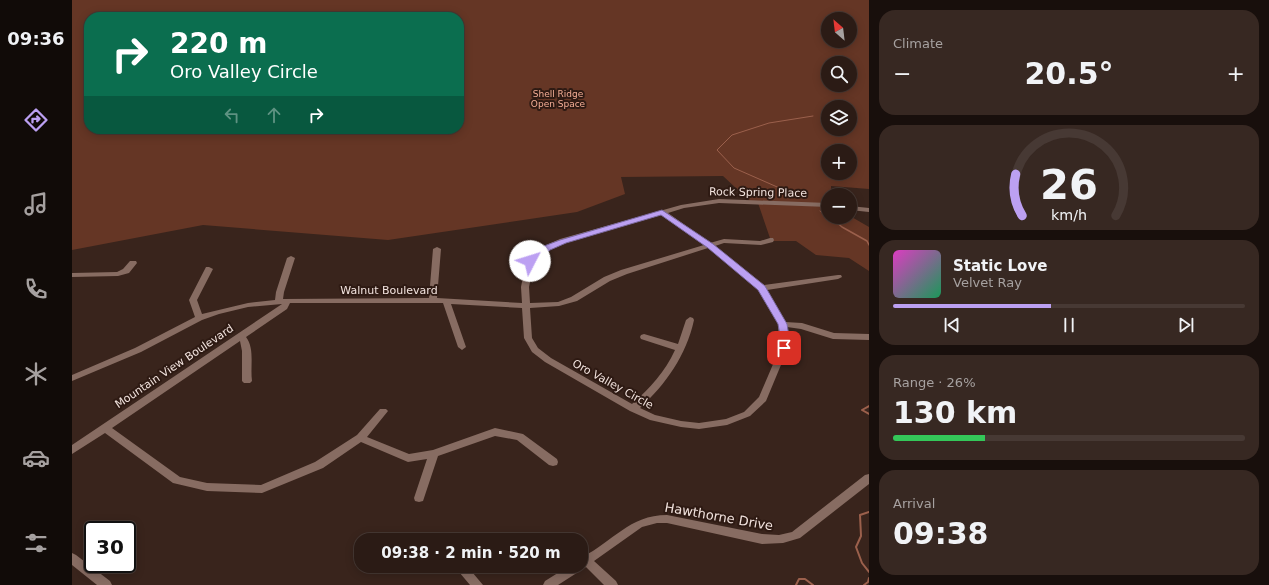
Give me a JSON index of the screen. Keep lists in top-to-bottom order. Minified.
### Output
{"streets":{"street":["Rock Spring Place","Walnut Boulevard","Mountain View Boulevard","Oro Valley Circle","Hawthorne Drive"]},"crossings":[["Rock Spring Place","Oro Valley Circle"],["Walnut Boulevard","Mountain View Boulevard"],["Walnut Boulevard","Oro Valley Circle"]],"parks":["Shell Ridge Open Space"],"north":"top left","page":{"tabs":"09:36","tile":["Climate",["Range · 26%","130 km"],["Arrival","09:38"]],"map_buttons":["+","−"],"turn":["220 m","Oro Valley Circle"],"heat":["−","20.5°","+"],"song":["Static Love","Velvet Ray"],"limit":"30","trip":"09:38 · 2 min · 520 m","gauge":["26","km/h"]}}
